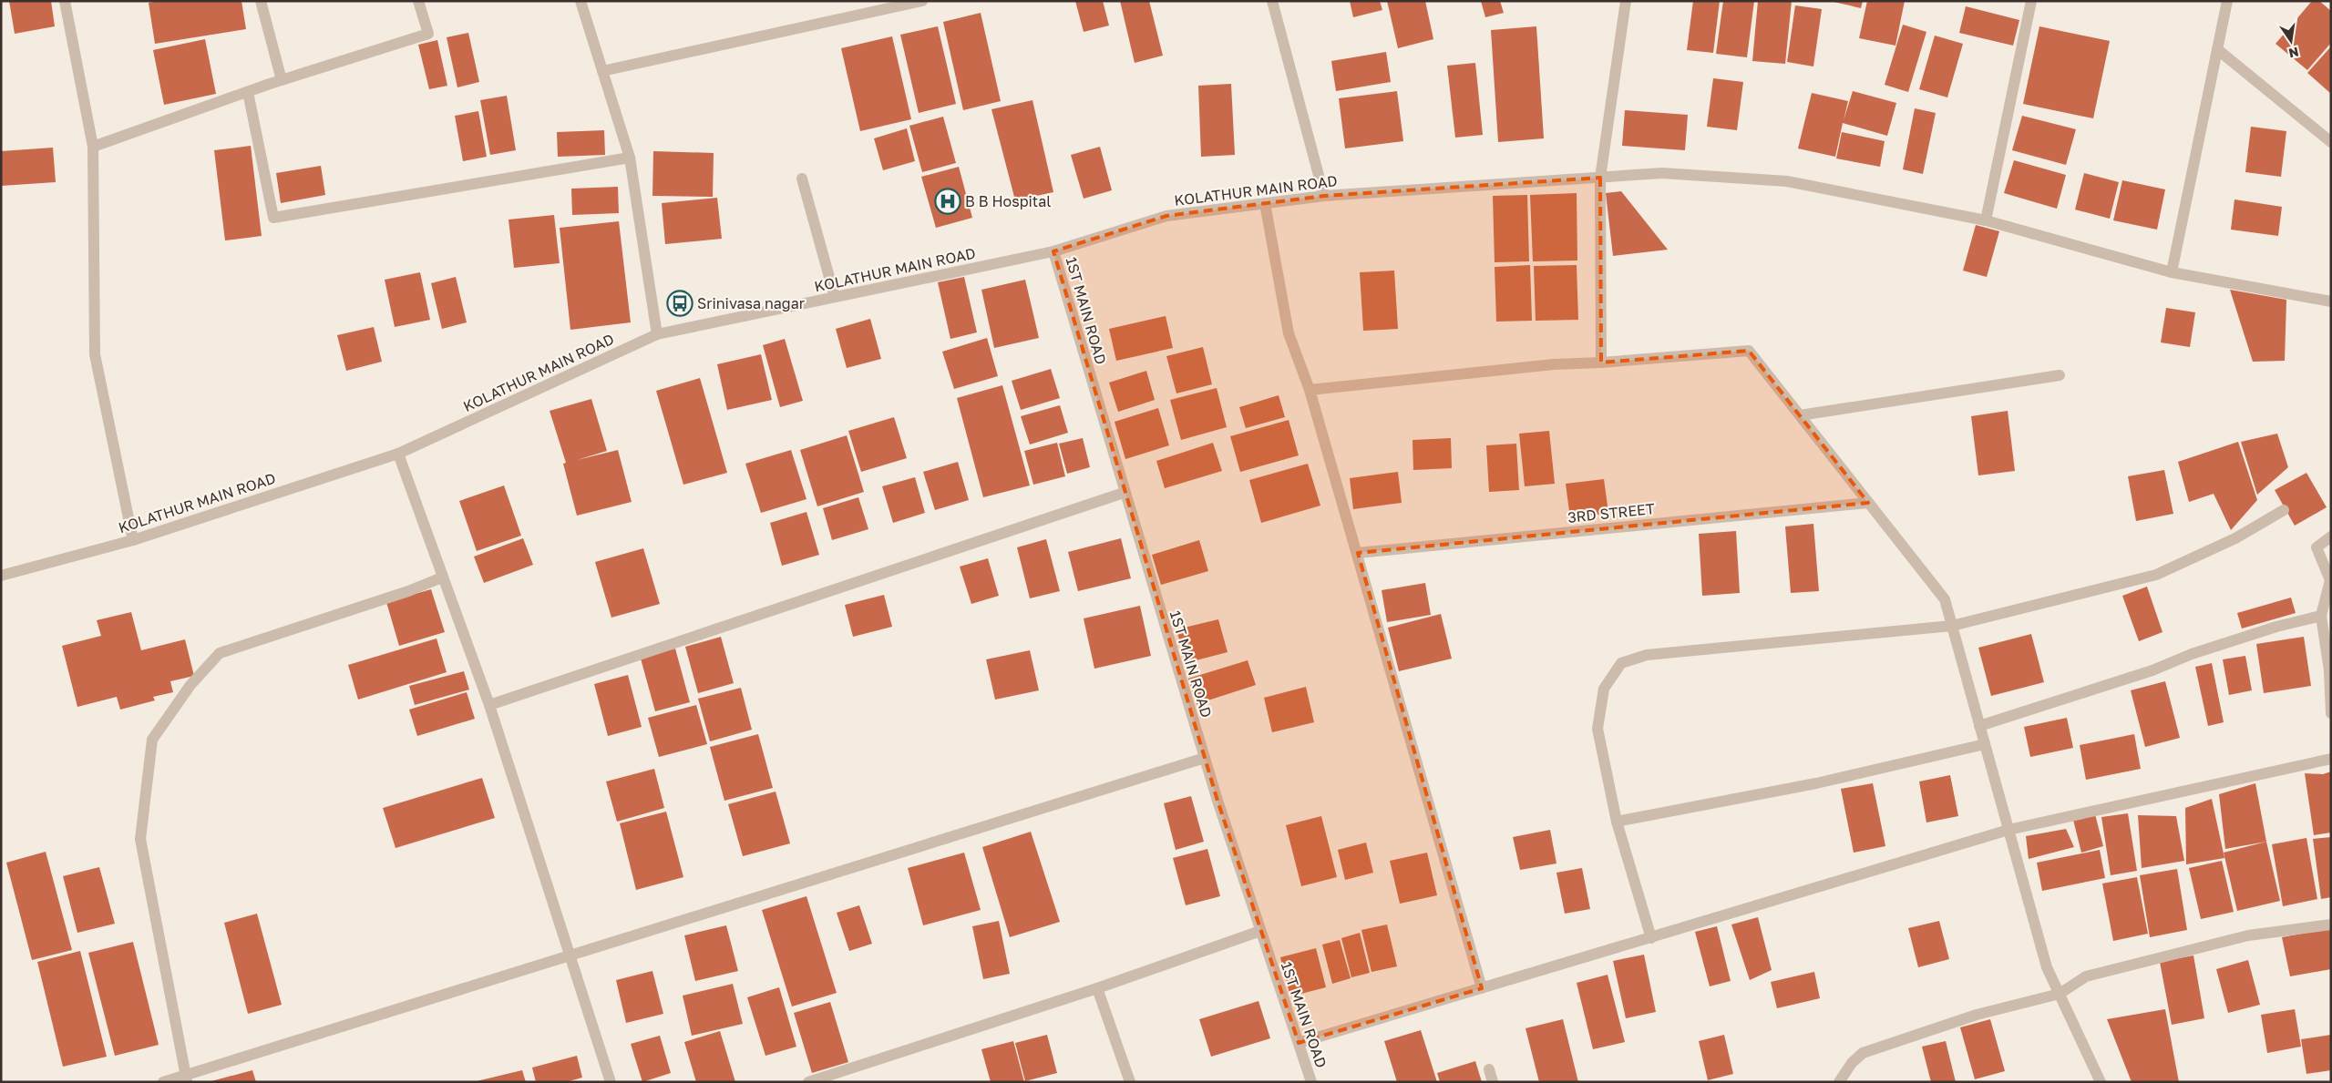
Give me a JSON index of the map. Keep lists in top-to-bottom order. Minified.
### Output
{"streets":{"street":["KOLATHUR MAIN ROAD","1ST MAIN ROAD","3RD STREET"]},"crossings":[["KOLATHUR MAIN ROAD","1ST MAIN ROAD"]],"places":{"hospital":["B B Hospital"],"bus stop":["Srinivasa nagar"]},"north":"bottom"}
